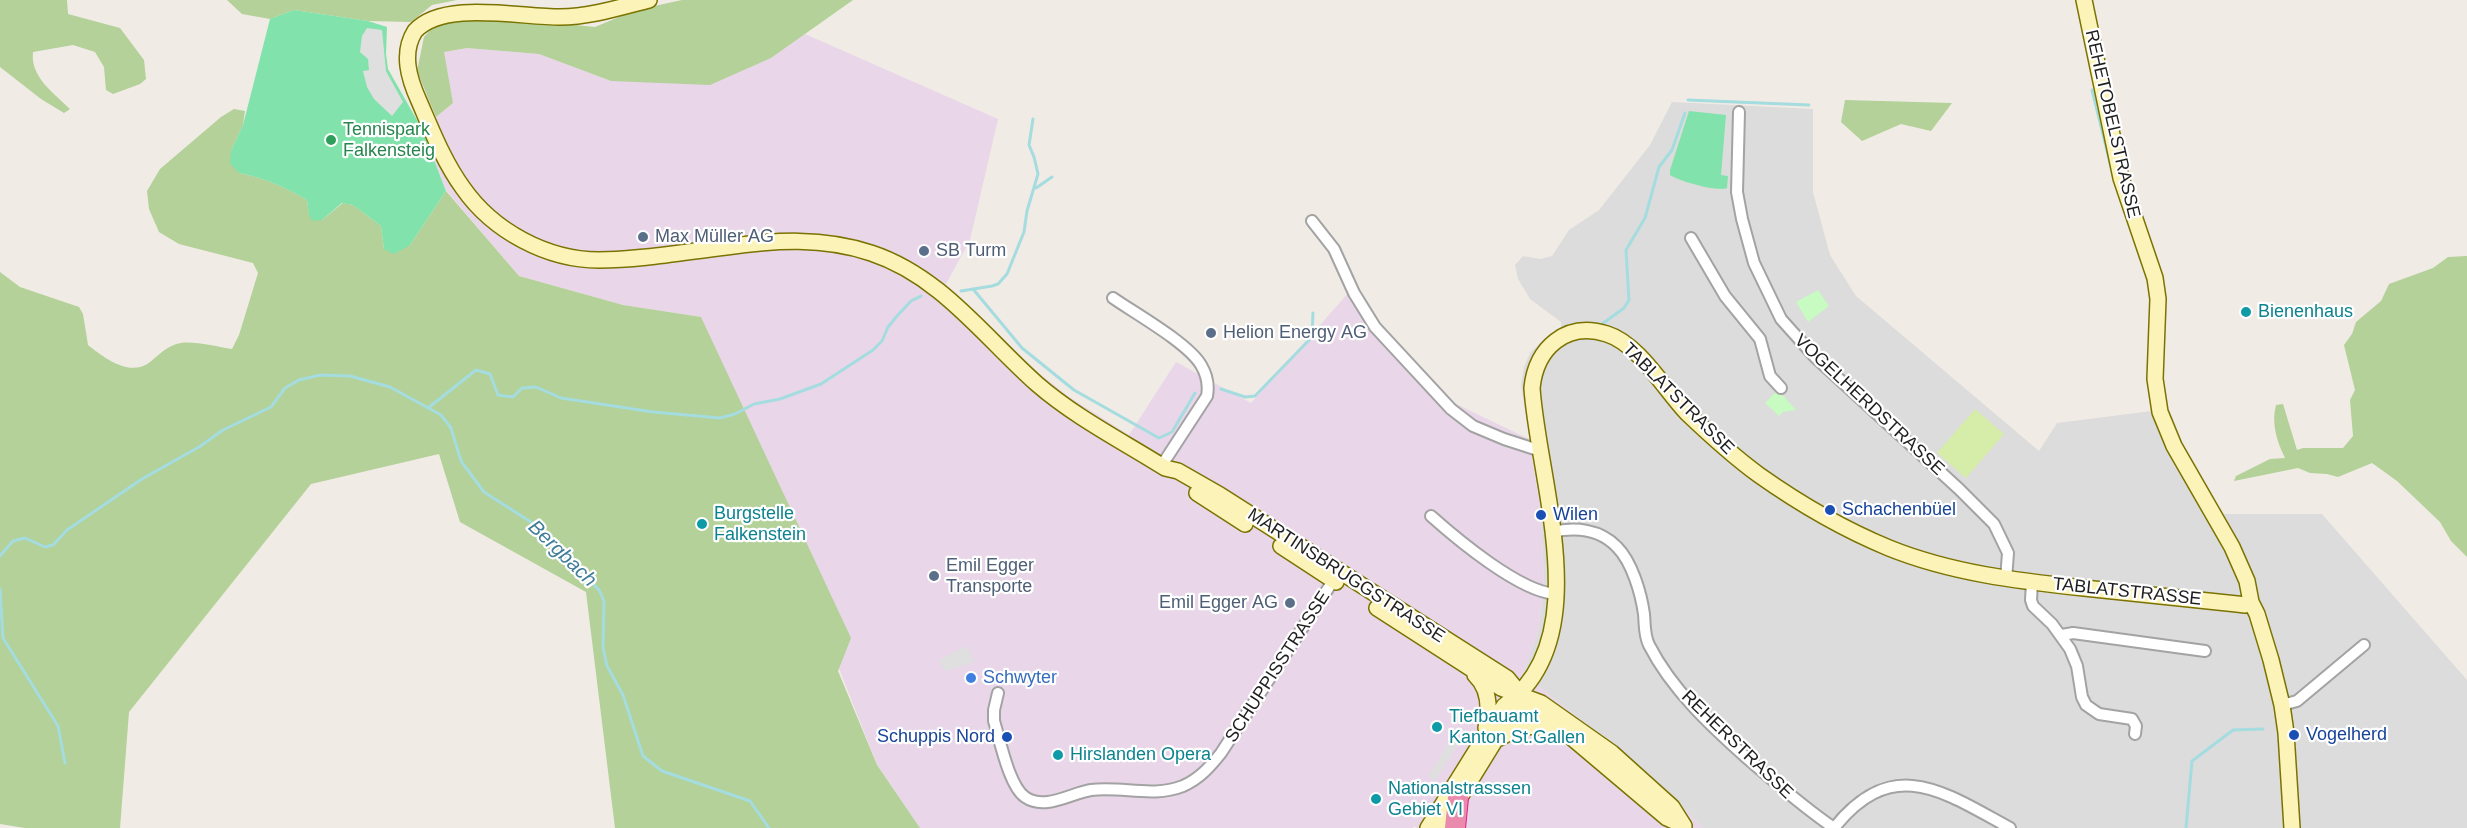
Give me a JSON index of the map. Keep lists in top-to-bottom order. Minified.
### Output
{"streets":{"street":["REHETOBELSTRASSE","TABLATSTRASSE","VOGELHERDSTRASSE","MARTINSBRUGGSTRASSE","SCHUPPISSTRASSE","REHERSTRASSE"]},"crossings":[["REHETOBELSTRASSE","TABLATSTRASSE"],["TABLATSTRASSE","VOGELHERDSTRASSE"],["TABLATSTRASSE","MARTINSBRUGGSTRASSE"],["TABLATSTRASSE","REHERSTRASSE"],["MARTINSBRUGGSTRASSE","SCHUPPISSTRASSE"]],"water":["Bergbach"],"places":["Tennispark Falkensteig","Max Müller AG","SB Turm","Bienenhaus","Helion Energy AG","Schachenbüel","Wilen","Burgstelle Falkenstein","Emil Egger Transporte","Emil Egger AG","Schwyter","Tiefbauamt Kanton St.Gallen","Vogelherd","Schuppis Nord","Hirslanden Opera","Nationalstrasssen Gebiet VI"]}
